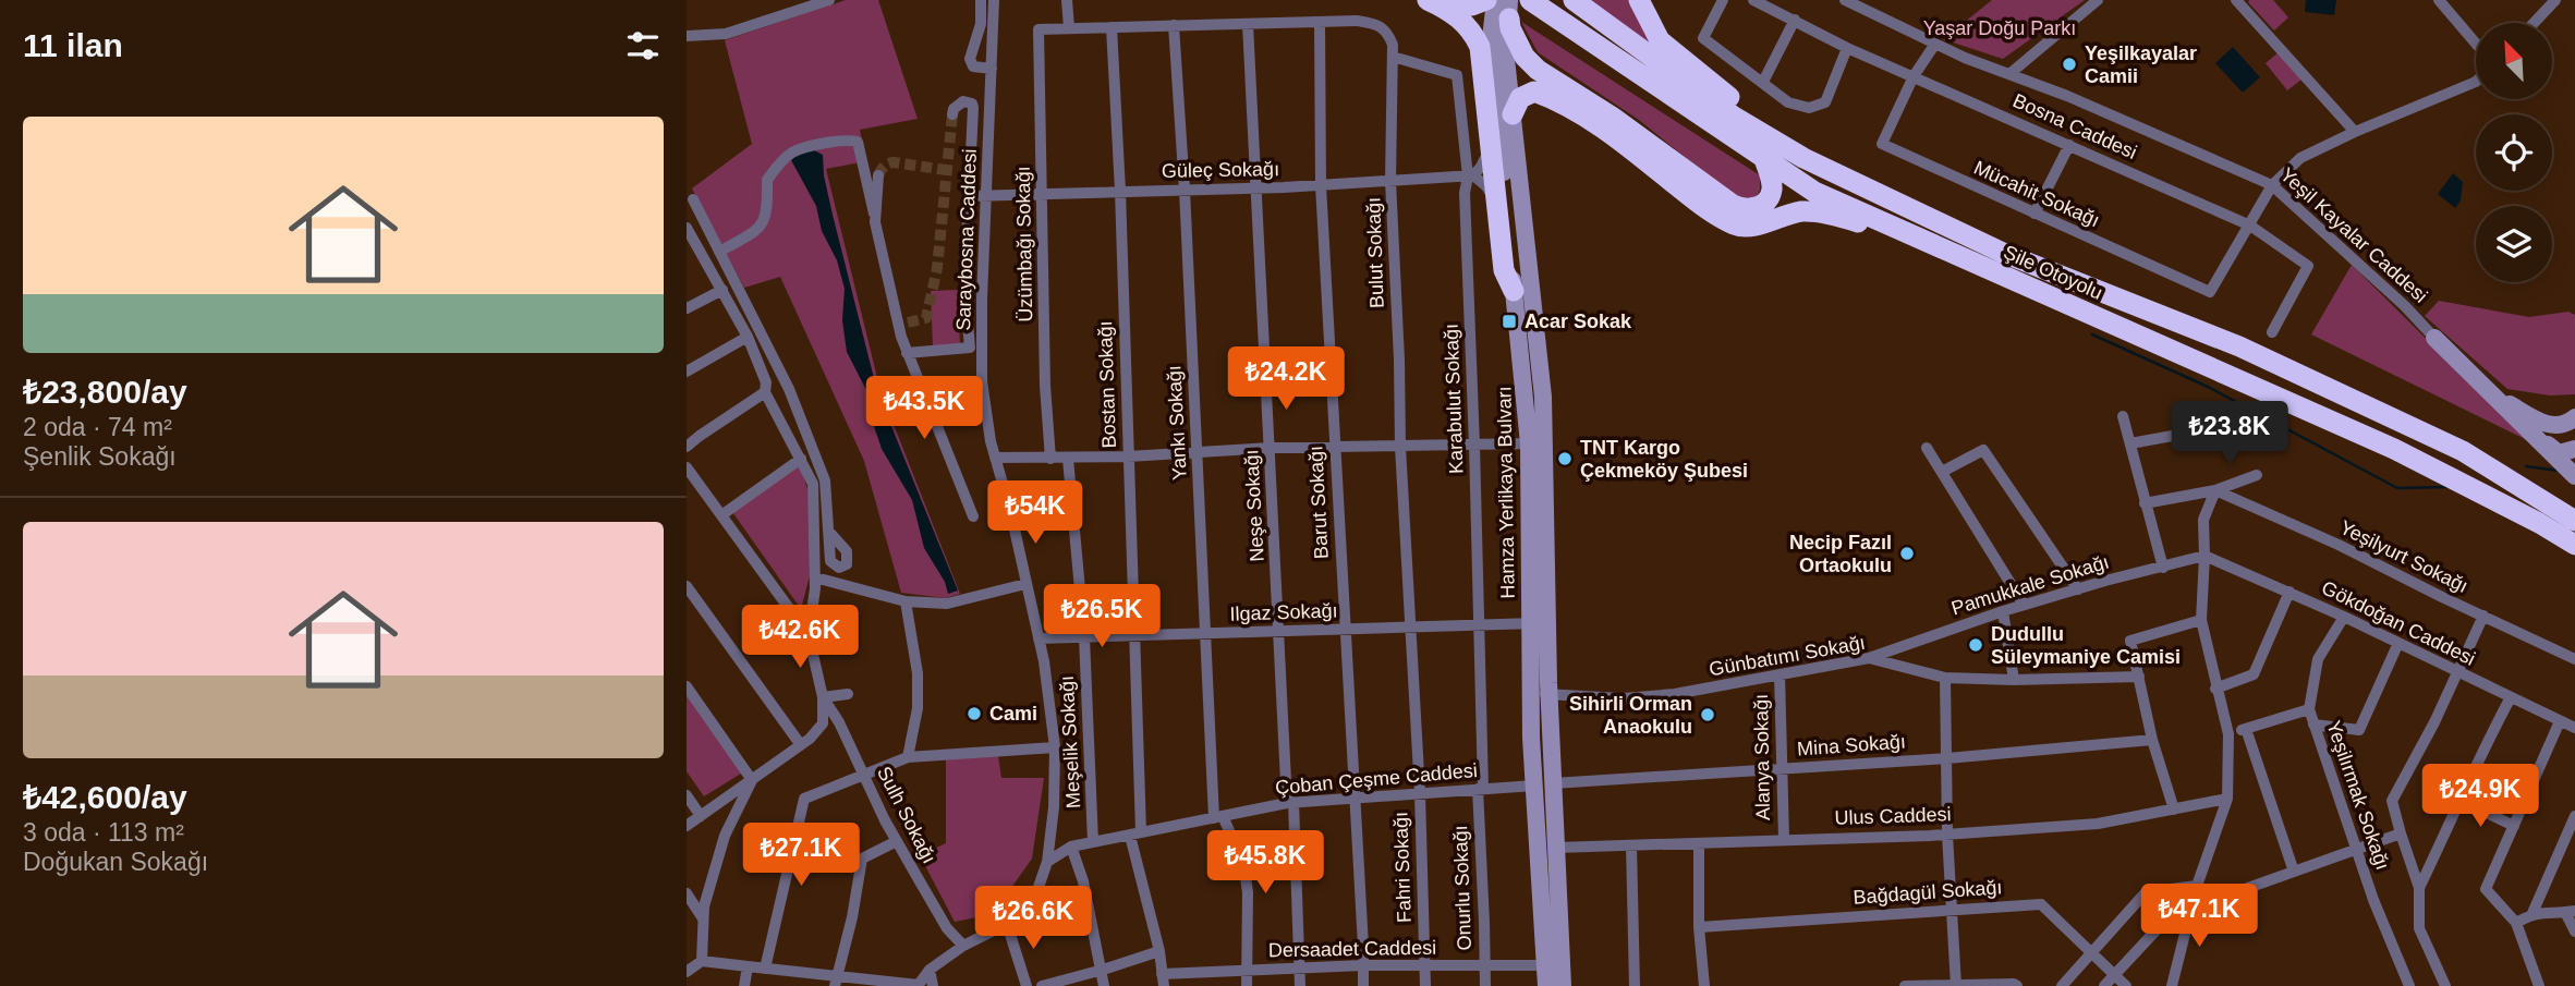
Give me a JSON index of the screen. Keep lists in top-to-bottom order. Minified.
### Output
{"streets":{"highway":["Şile Otoyolu"],"main road":["Yeşil Kayalar Caddesi","Hamza Yerlikaya Bulvarı"],"street":["Bosna Caddesi","Güleç Sokağı","Mücahit Sokağı","Saraybosna Caddesi","Üzümbağı Sokağı","Bulut Sokağı","Bostan Sokağı","Karabulut Sokağı","Yankı Sokağı","Barut Sokağı","Neşe Sokağı","Yeşilyurt Sokağı","Pamukkale Sokağı","Ilgaz Sokağı","Gökdoğan Caddesi","Günbatımı Sokağı","Meşelik Sokağı","Mina Sokağı","Alanya Sokağı","Çoban Çeşme Caddesi","Yeşilırmak Sokağı","Sulh Sokağı","Ulus Caddesi","Fahri Sokağı","Onurlu Sokağı","Bağdagül Sokağı","Dersaadet Caddesi"]},"crossings":[["Bosna Caddesi","Mücahit Sokağı"],["Güleç Sokağı","Saraybosna Caddesi"],["Güleç Sokağı","Üzümbağı Sokağı"],["Güleç Sokağı","Bulut Sokağı"],["Güleç Sokağı","Bostan Sokağı"],["Güleç Sokağı","Karabulut Sokağı"],["Güleç Sokağı","Yankı Sokağı"],["Güleç Sokağı","Barut Sokağı"],["Güleç Sokağı","Neşe Sokağı"],["Mücahit Sokağı","Yeşil Kayalar Caddesi"],["Saraybosna Caddesi","Ilgaz Sokağı"],["Saraybosna Caddesi","Çoban Çeşme Caddesi"],["Saraybosna Caddesi","Sulh Sokağı"],["Üzümbağı Sokağı","Bulut Sokağı"],["Bulut Sokağı","Bostan Sokağı"],["Bulut Sokağı","Karabulut Sokağı"],["Bulut Sokağı","Yankı Sokağı"],["Bulut Sokağı","Barut Sokağı"],["Bulut Sokağı","Neşe Sokağı"],["Bulut Sokağı","Ilgaz Sokağı"],["Bulut Sokağı","Çoban Çeşme Caddesi"],["Bulut Sokağı","Fahri Sokağı"],["Bostan Sokağı","Ilgaz Sokağı"],["Bostan Sokağı","Çoban Çeşme Caddesi"],["Bostan Sokağı","Dersaadet Caddesi"],["Karabulut Sokağı","Ilgaz Sokağı"],["Karabulut Sokağı","Çoban Çeşme Caddesi"],["Karabulut Sokağı","Onurlu Sokağı"],["Yankı Sokağı","Ilgaz Sokağı"],["Yankı Sokağı","Çoban Çeşme Caddesi"],["Hamza Yerlikaya Bulvarı","Ilgaz Sokağı"],["Hamza Yerlikaya Bulvarı","Günbatımı Sokağı"],["Hamza Yerlikaya Bulvarı","Mina Sokağı"],["Hamza Yerlikaya Bulvarı","Çoban Çeşme Caddesi"],["Hamza Yerlikaya Bulvarı","Ulus Caddesi"],["Hamza Yerlikaya Bulvarı","Dersaadet Caddesi"],["Barut Sokağı","Ilgaz Sokağı"],["Barut Sokağı","Çoban Çeşme Caddesi"],["Barut Sokağı","Dersaadet Caddesi"],["Neşe Sokağı","Ilgaz Sokağı"],["Neşe Sokağı","Çoban Çeşme Caddesi"],["Neşe Sokağı","Dersaadet Caddesi"],["Pamukkale Sokağı","Gökdoğan Caddesi"],["Pamukkale Sokağı","Günbatımı Sokağı"],["Ilgaz Sokağı","Meşelik Sokağı"],["Gökdoğan Caddesi","Yeşilırmak Sokağı"],["Günbatımı Sokağı","Alanya Sokağı"],["Meşelik Sokağı","Çoban Çeşme Caddesi"],["Mina Sokağı","Alanya Sokağı"],["Alanya Sokağı","Ulus Caddesi"],["Çoban Çeşme Caddesi","Fahri Sokağı"],["Çoban Çeşme Caddesi","Onurlu Sokağı"],["Fahri Sokağı","Dersaadet Caddesi"],["Onurlu Sokağı","Dersaadet Caddesi"]],"parks":["Yaşar Doğu Parkı"],"places":{"other":["Yeşilkayalar Camii","TNT Kargo Çekmeköy Şubesi","Necip Fazıl Ortaokulu","Dudullu Süleymaniye Camisi","Cami","Sihirli Orman Anaokulu"],"transit":["Acar Sokak"]},"north":"top left","page":{"heading":"11 ilan","list":[{"name":"₺23,800/ay","note":"2 oda · 74 m² · Şenlik Sokağı"},{"name":"₺42,600/ay","note":"3 oda · 113 m² · Doğukan Sokağı"}],"price":["₺24.2K","₺43.5K","₺23.8K","₺54K","₺26.5K","₺42.6K","₺24.9K","₺27.1K","₺45.8K","₺47.1K","₺26.6K"]}}
